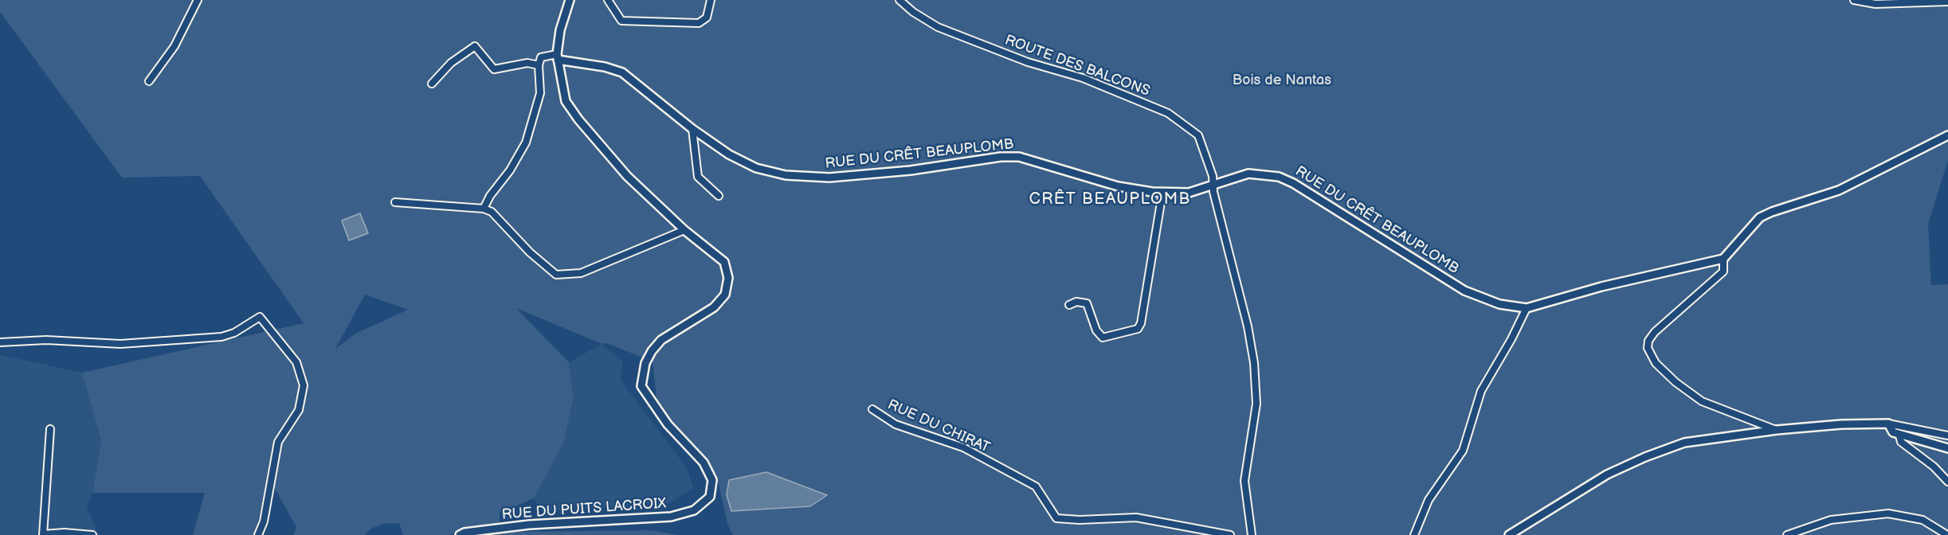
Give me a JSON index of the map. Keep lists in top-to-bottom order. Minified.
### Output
{"streets":{"street":["ROUTE DES BALCONS","RUE DU CRÊT BEAUPLOMB","RUE DU CHIRAT","RUE DU PUITS LACROIX"]},"crossings":[["ROUTE DES BALCONS","RUE DU CRÊT BEAUPLOMB"],["RUE DU CRÊT BEAUPLOMB","RUE DU PUITS LACROIX"]],"districts":["CRÊT BEAUPLOMB"],"parks":["Bois de Nantas"]}
